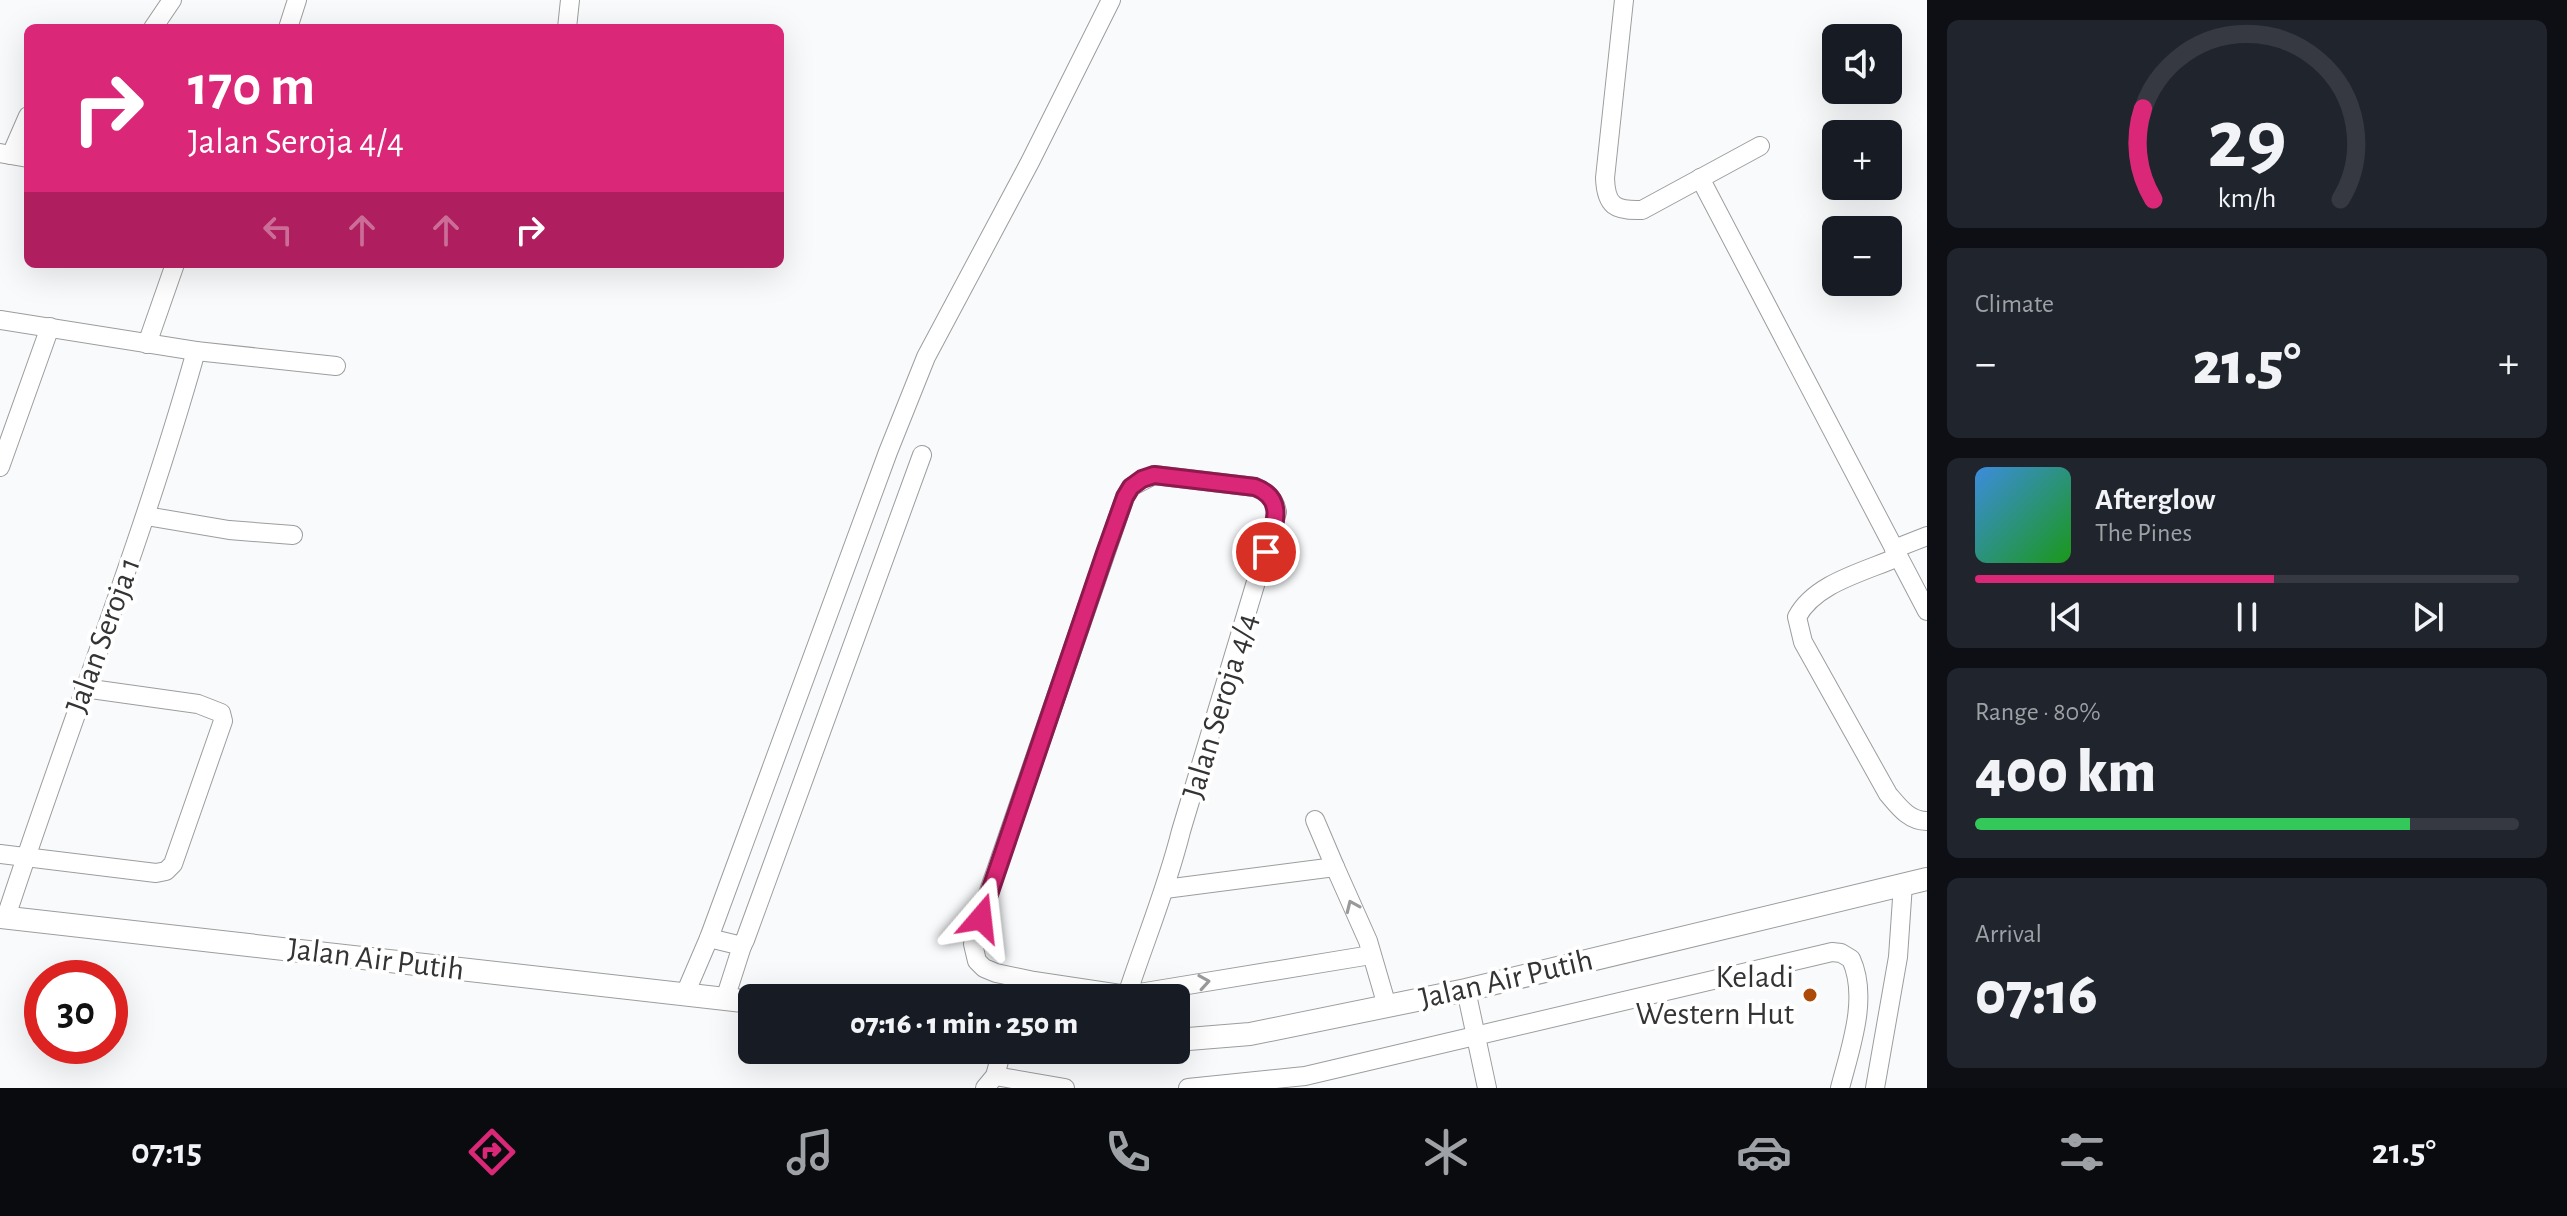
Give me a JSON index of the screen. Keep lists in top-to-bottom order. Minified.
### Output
{"streets":{"main road":["Jalan Air Putih"],"street":["Jalan Seroja 1","Jalan Seroja 4/4"]},"crossings":[["Jalan Seroja 1","Jalan Air Putih"]],"places":["Keladi Western Hut"],"page":{"map_buttons":["+","−"],"turn":["170 m","Jalan Seroja 4/4"],"tile":["Climate",["Range · 80%","400 km"],["Arrival","07:16"]],"heat":["−","21.5°","+"],"song":["Afterglow","The Pines"],"limit":"30","trip":"07:16 · 1 min · 250 m","tabs":["07:15","21.5°"],"gauge":["29","km/h"]}}
